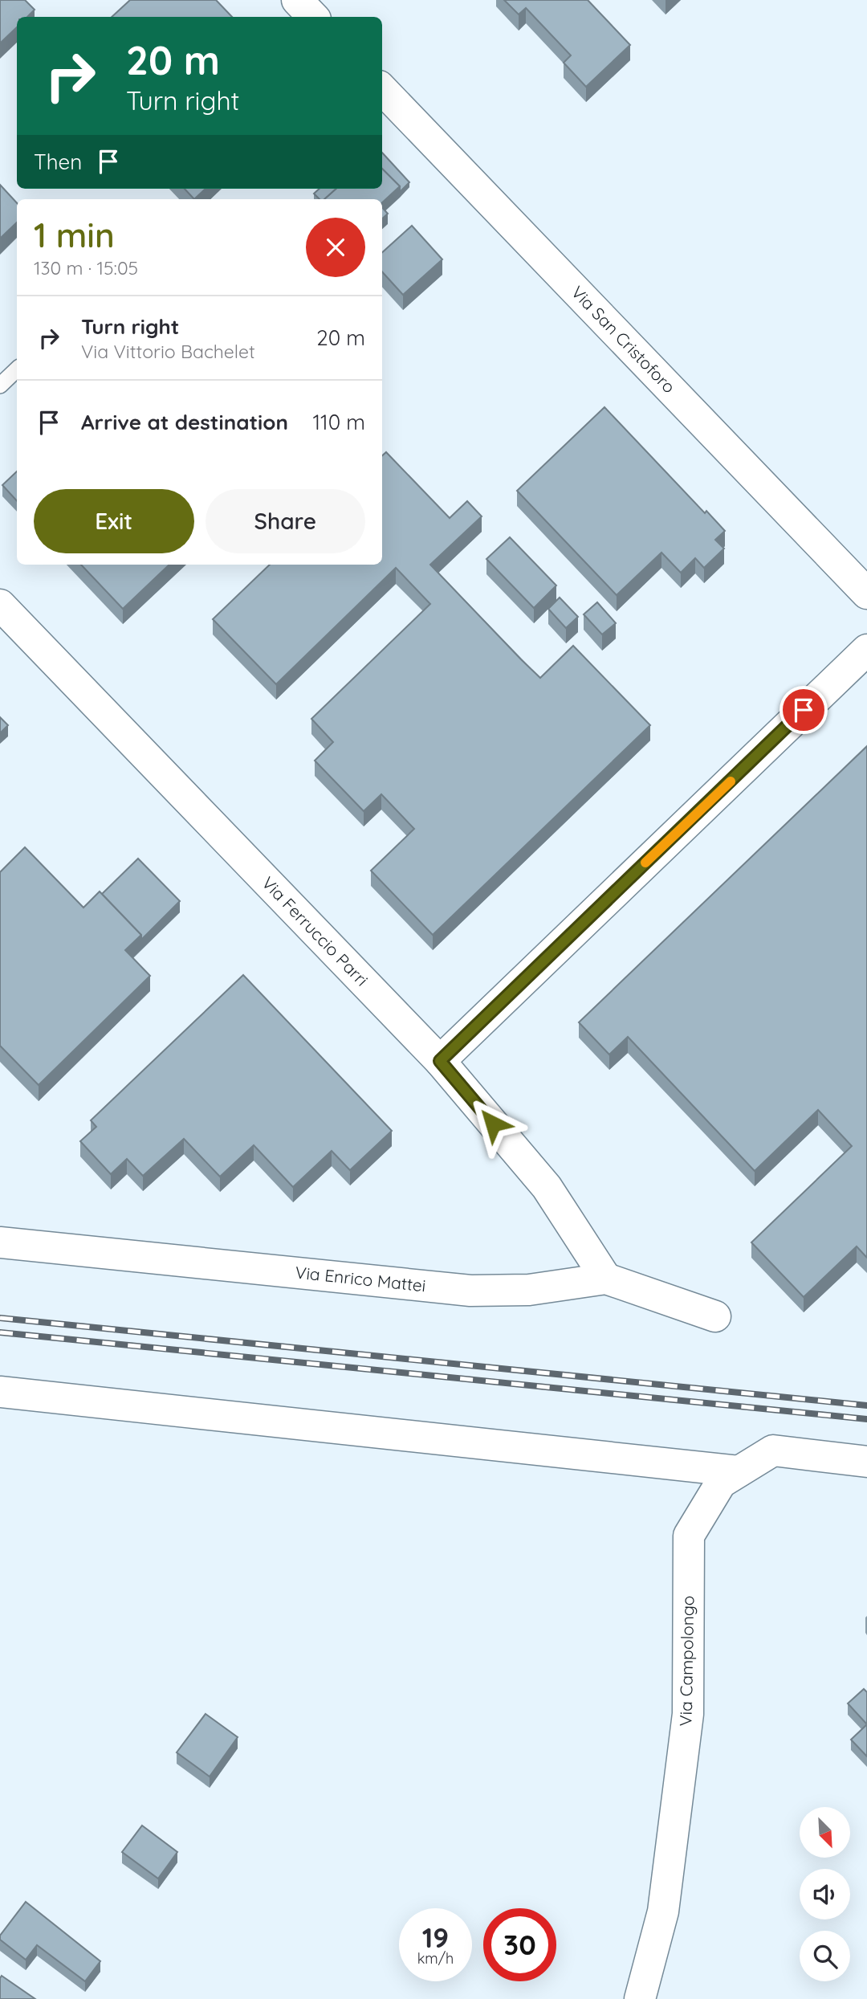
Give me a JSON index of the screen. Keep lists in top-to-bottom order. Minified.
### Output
{"streets":{"street":["Via San Cristoforo","Via Ferruccio Parri","Via Enrico Mattei","Via Campolongo"]},"crossings":[["Via Ferruccio Parri","Via Enrico Mattei"]],"north":"bottom right","page":{"turn":["20 m","Turn right"],"then":"Then","heading":["1 min","130 m · 15:05"],"list":[{"name":"Turn right","note":"Via Vittorio Bachelet","value":"20 m"},{"name":"Arrive at destination","value":"110 m"}],"buttons":["Exit","Share"],"speed":"19 km/h","limit":"30"}}
